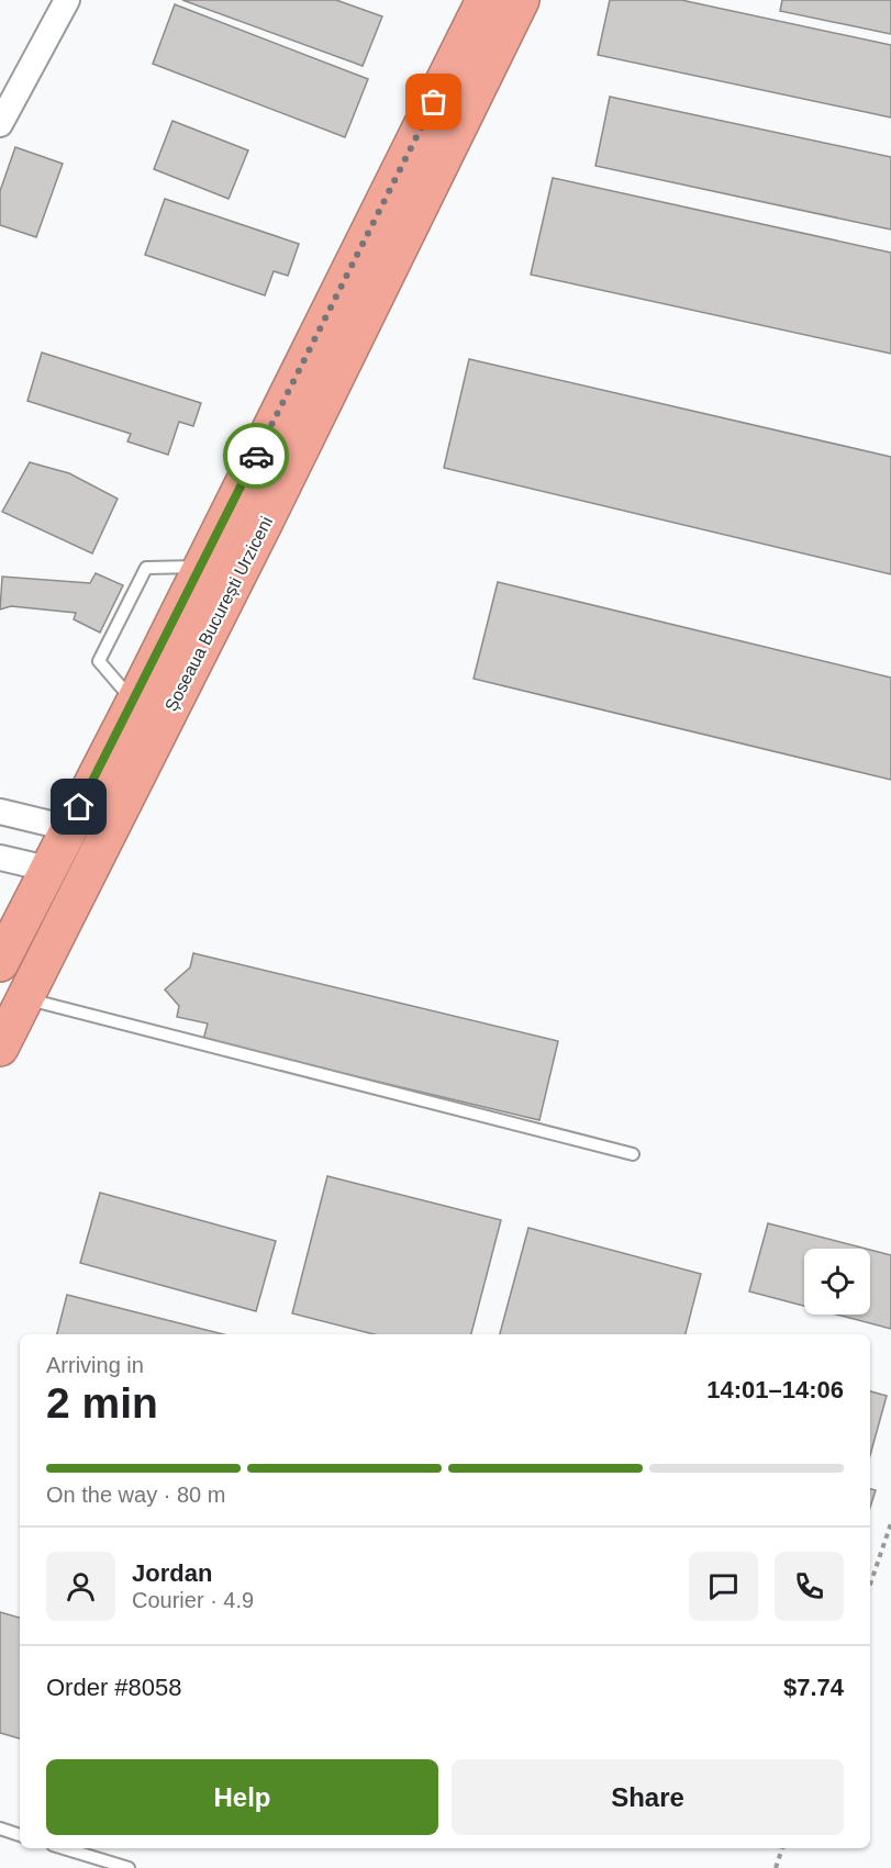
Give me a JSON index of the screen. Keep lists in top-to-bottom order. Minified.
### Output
{"streets":{"highway":["Șoseaua București Urziceni"]},"page":{"heading":["2 min","Arriving in","14:01–14:06"],"panel":["Jordan","Courier · 4.9","Order #8058","$7.74"],"bar":"On the way · 80 m","buttons":["Help","Share"]}}
